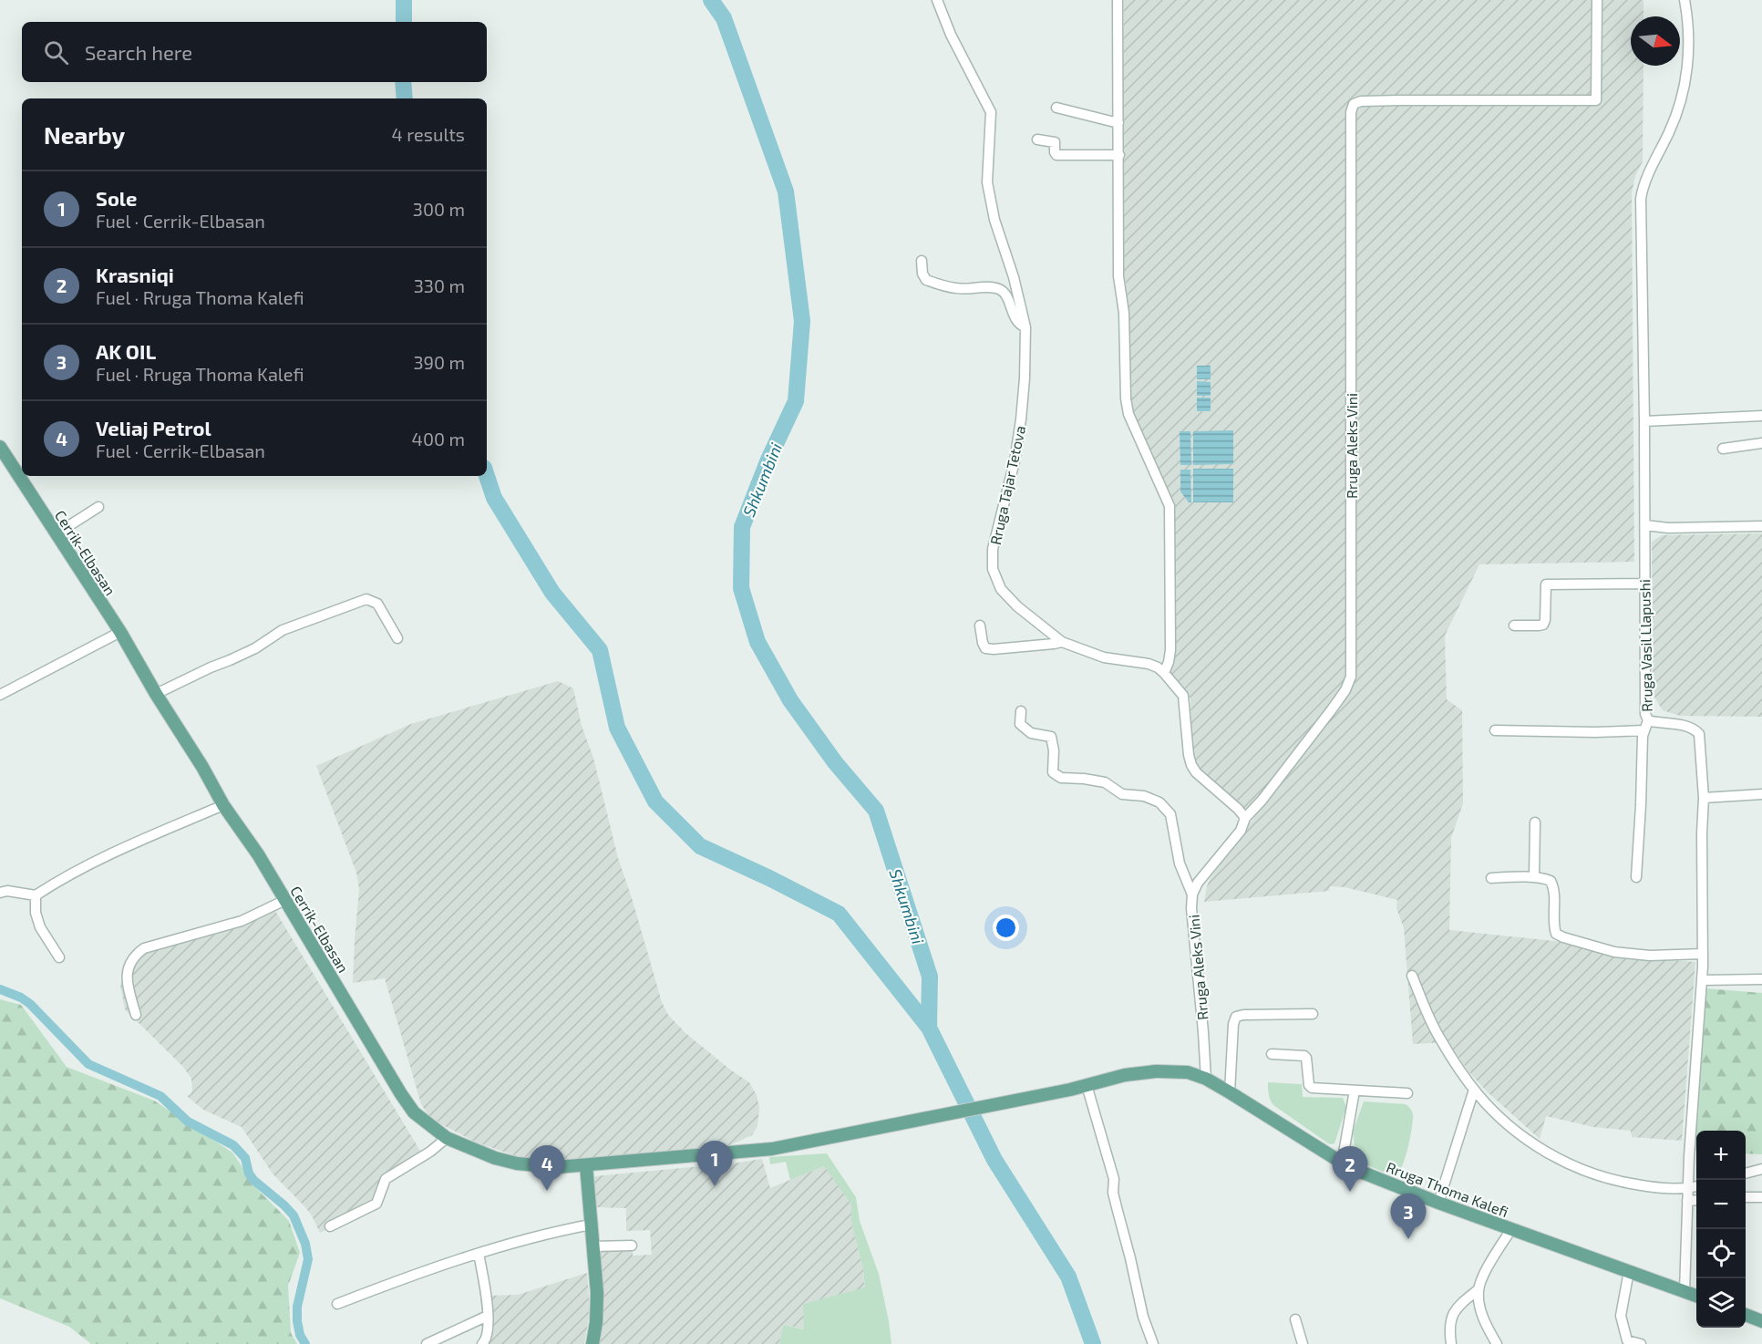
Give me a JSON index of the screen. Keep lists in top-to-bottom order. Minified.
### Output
{"streets":{"main road":["Cerrik-Elbasan","Rruga Thoma Kalefi"],"street":["Rruga Aleks Vini","Rruga Tajar Tetova","Rruga Vasil Llapushi"]},"crossings":[["Rruga Aleks Vini","Rruga Tajar Tetova"],["Rruga Aleks Vini","Rruga Thoma Kalefi"],["Cerrik-Elbasan","Rruga Thoma Kalefi"],["Rruga Vasil Llapushi","Rruga Thoma Kalefi"]],"water":["Shkumbini"],"north":"right","page":{"search":"Search here","heading":["Nearby","4 results"],"list":[{"mark":"1","name":"Sole","note":"Fuel · Cerrik-Elbasan","value":"300 m"},{"mark":"2","name":"Krasniqi","note":"Fuel · Rruga Thoma Kalefi","value":"330 m"},{"mark":"3","name":"AK OIL","note":"Fuel · Rruga Thoma Kalefi","value":"390 m"},{"mark":"4","name":"Veliaj Petrol","note":"Fuel · Cerrik-Elbasan","value":"400 m"}],"map_buttons":["+","−"],"pins":["1","4","2","3"]}}
